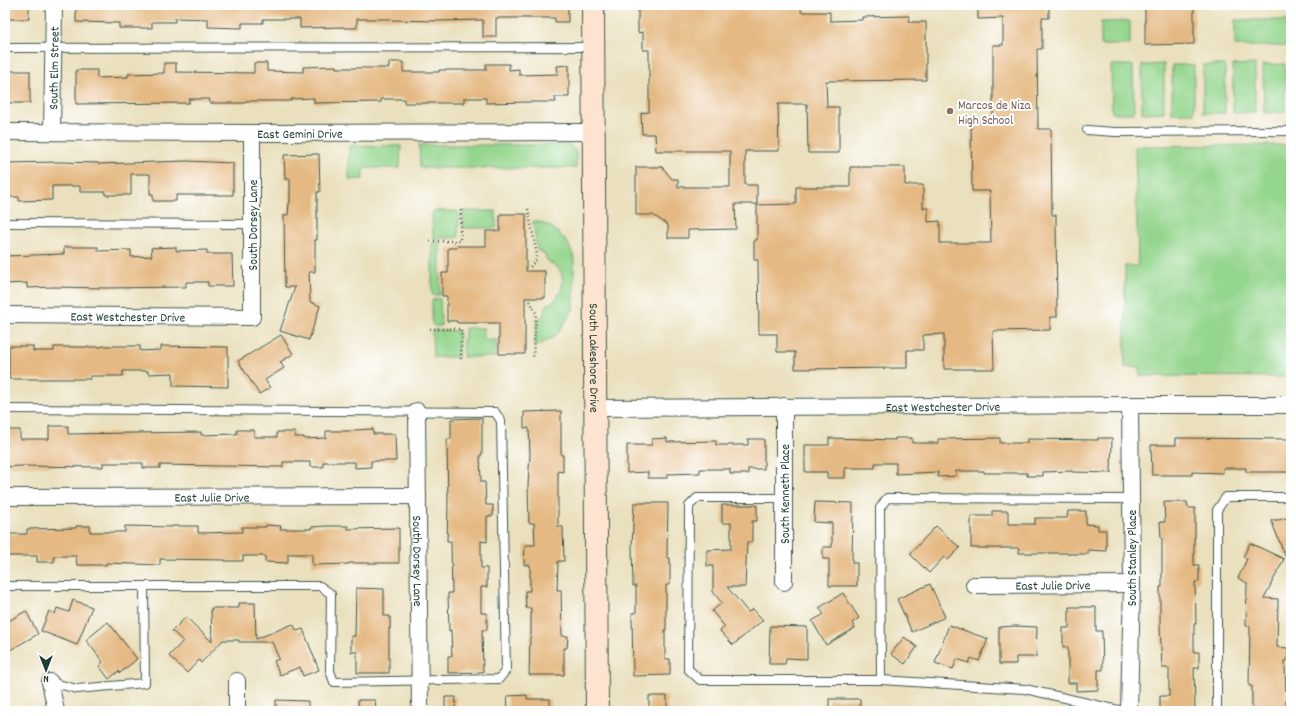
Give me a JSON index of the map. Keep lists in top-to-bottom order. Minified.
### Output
{"streets":{"street":["South Elm Street","East Gemini Drive","South Dorsey Lane","East Westchester Drive","South Lakeshore Drive","South Kenneth Place","East Julie Drive","South Stanley Place"]},"crossings":[["South Elm Street","East Gemini Drive"],["East Gemini Drive","South Dorsey Lane"],["East Gemini Drive","South Lakeshore Drive"],["South Dorsey Lane","East Westchester Drive"],["South Dorsey Lane","East Julie Drive"],["East Westchester Drive","South Lakeshore Drive"],["East Westchester Drive","South Kenneth Place"],["East Westchester Drive","South Stanley Place"],["East Julie Drive","South Stanley Place"]],"places":["Marcos de Niza High School"],"north":"bottom"}
